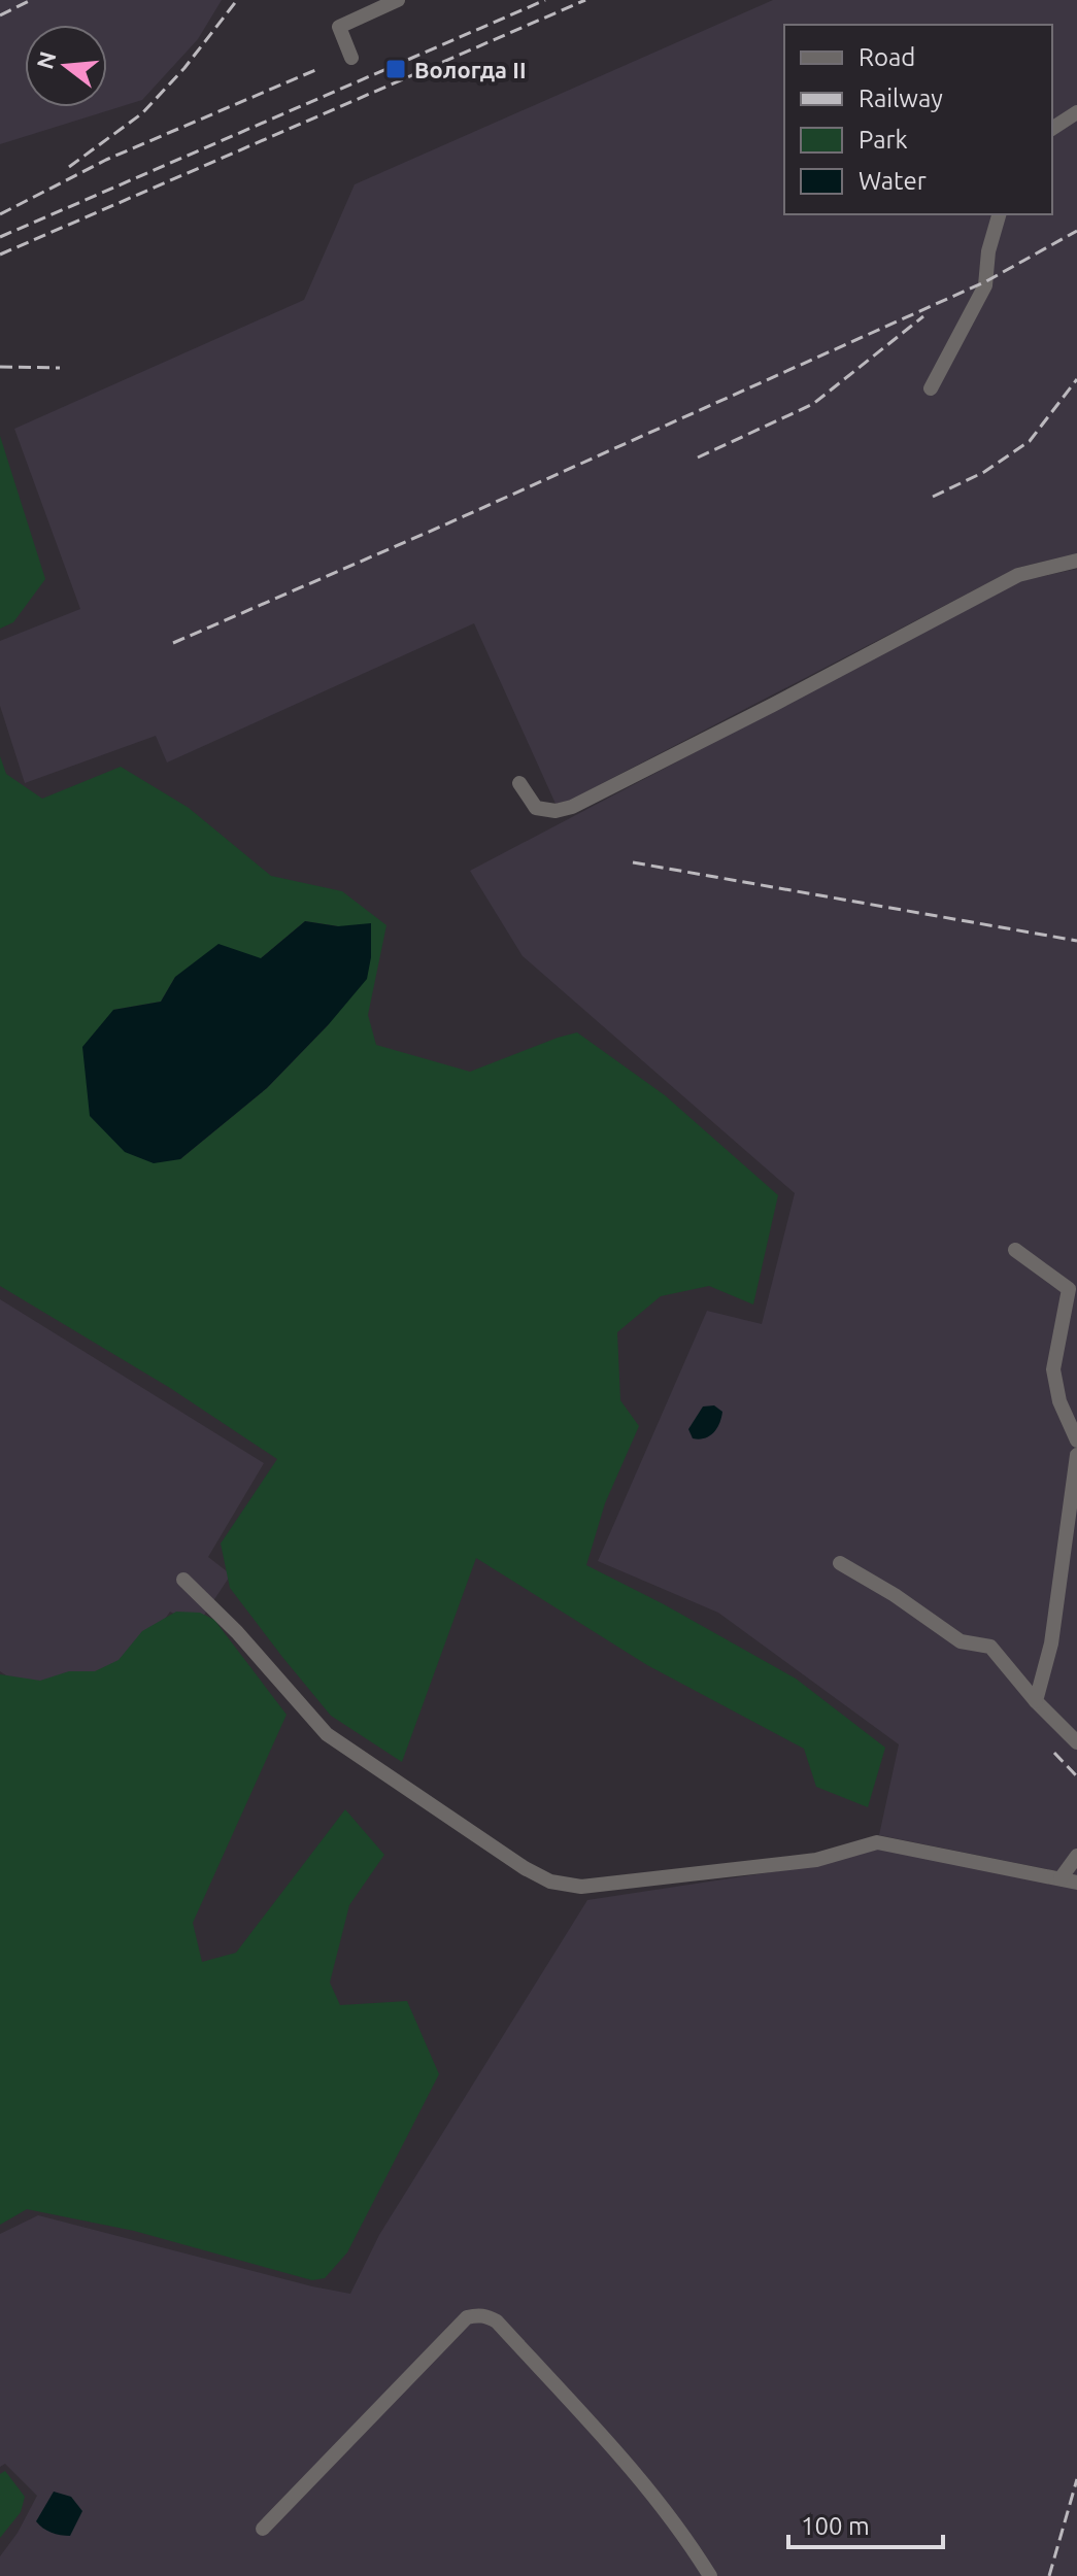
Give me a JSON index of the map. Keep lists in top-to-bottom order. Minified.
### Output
{"places":{"transit":["Вологда II"]},"legend":["Road","Railway","Park","Water"],"scale_bar":"100 m","north":"left"}
